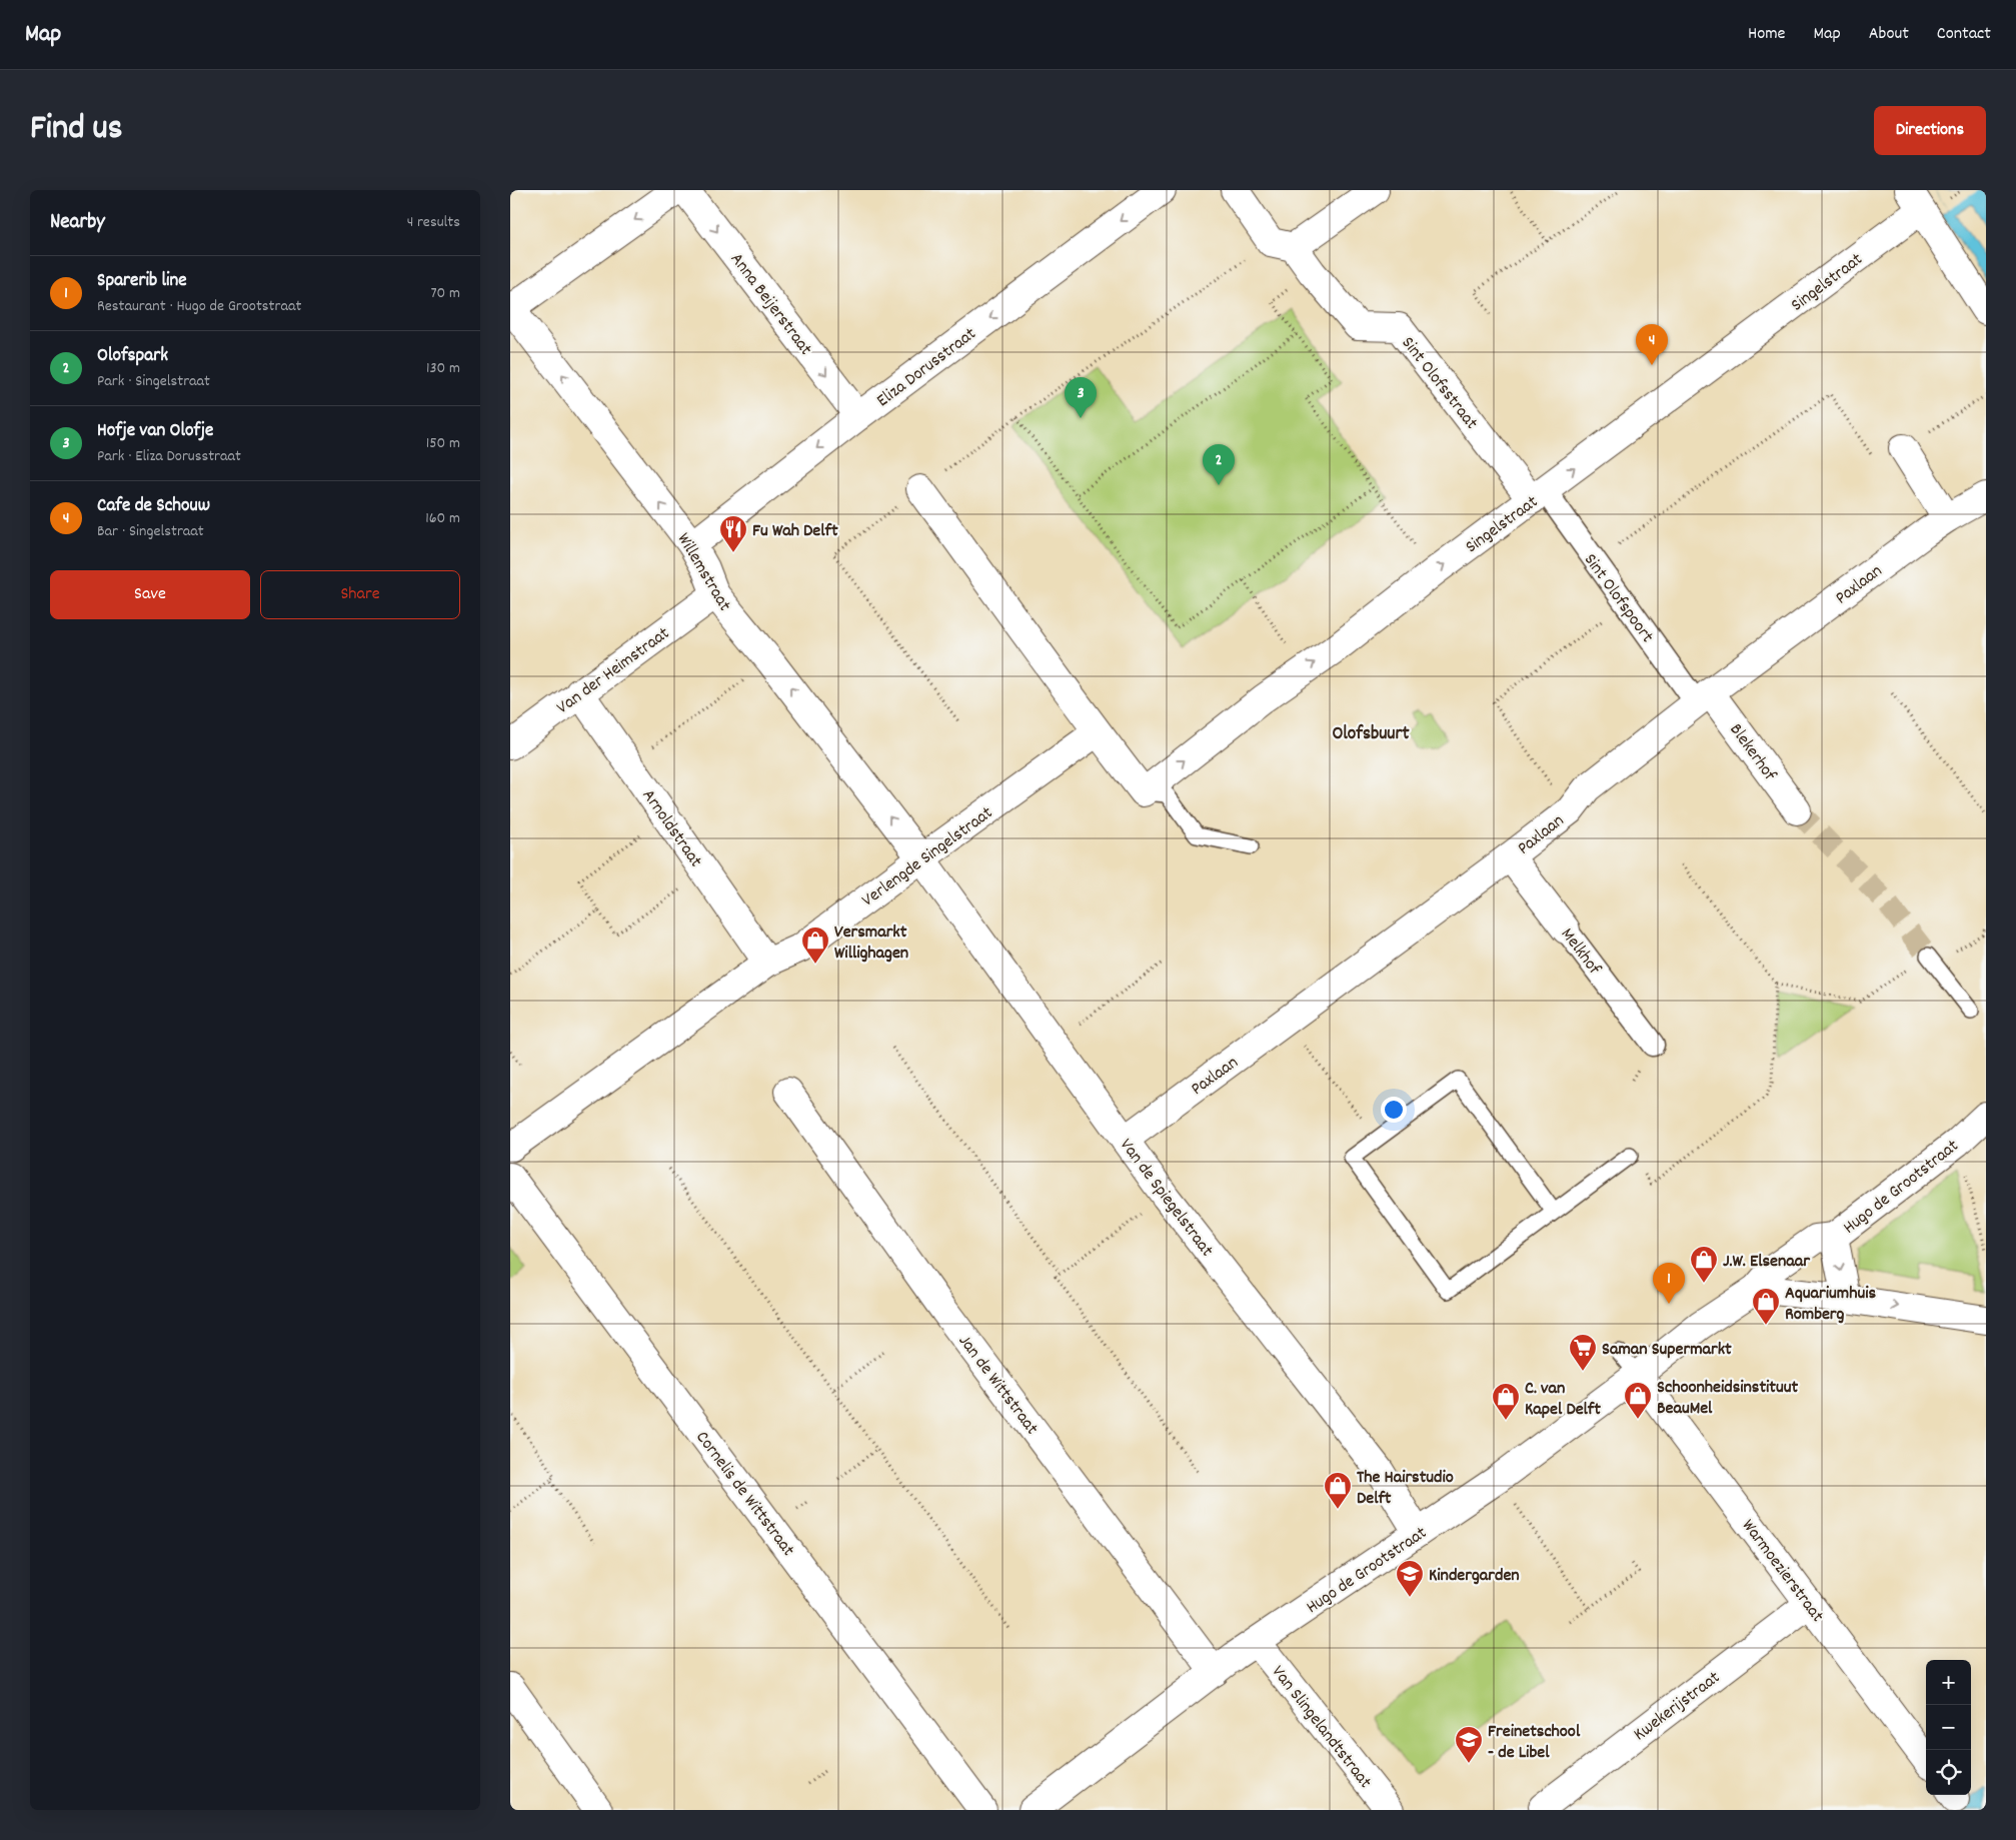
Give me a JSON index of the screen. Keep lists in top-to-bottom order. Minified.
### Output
{"streets":{"street":["Singelstraat","Anna Beijerstraat","Eliza Dorusstraat","Sint Olofsstraat","Willemstraat","Paxlaan","Sint Olofspoort","Van der Heimstraat","Blekerhof","Arnoldstraat","Verlengde Singelstraat","Melkhof","Hugo de Grootstraat","Van de Spiegelstraat","Jan de Wittstraat","Cornelis de Wittstraat","Warmoezierstraat","Kwekerijstraat","Van Slingelandtstraat"]},"crossings":[["Singelstraat","Sint Olofsstraat"],["Singelstraat","Sint Olofspoort"],["Anna Beijerstraat","Eliza Dorusstraat"],["Eliza Dorusstraat","Willemstraat"],["Sint Olofsstraat","Sint Olofspoort"],["Willemstraat","Van der Heimstraat"],["Willemstraat","Verlengde Singelstraat"],["Willemstraat","Van de Spiegelstraat"],["Paxlaan","Sint Olofspoort"],["Paxlaan","Blekerhof"],["Paxlaan","Melkhof"],["Paxlaan","Van de Spiegelstraat"],["Sint Olofspoort","Blekerhof"],["Van der Heimstraat","Arnoldstraat"],["Arnoldstraat","Verlengde Singelstraat"],["Verlengde Singelstraat","Van de Spiegelstraat"],["Hugo de Grootstraat","Van de Spiegelstraat"],["Hugo de Grootstraat","Jan de Wittstraat"],["Hugo de Grootstraat","Warmoezierstraat"],["Hugo de Grootstraat","Van Slingelandtstraat"],["Warmoezierstraat","Kwekerijstraat"]],"one_way":["Singelstraat","Anna Beijerstraat","Eliza Dorusstraat"],"districts":["Olofsbuurt"],"places":{"restaurant":["Fu Wah Delft"],"shop":["Versmarkt Willighagen","J.W. Elsenaar","Aquariumhuis Romberg","Schoonheidsinstituut BeauMel","C. van Kapel Delft","The Hairstudio Delft"],"supermarket":["Saman Supermarkt"],"school or university":["Kindergarden","Freinetschool - de Libel"]},"page":{"header":"Map","nav":["Home","Map","About","Contact"],"title":"Find us","buttons":["Directions",["Save","Share"]],"heading":["Nearby","4 results"],"list":[{"mark":"1","name":"Sparerib line","note":"Restaurant · Hugo de Grootstraat","value":"70 m"},{"mark":"2","name":"Olofspark","note":"Park · Singelstraat","value":"130 m"},{"mark":"3","name":"Hofje van Olofje","note":"Park · Eliza Dorusstraat","value":"150 m"},{"mark":"4","name":"Cafe de Schouw","note":"Bar · Singelstraat","value":"160 m"}],"pins":["4","3","2","1"],"map_buttons":["+","−"]}}
